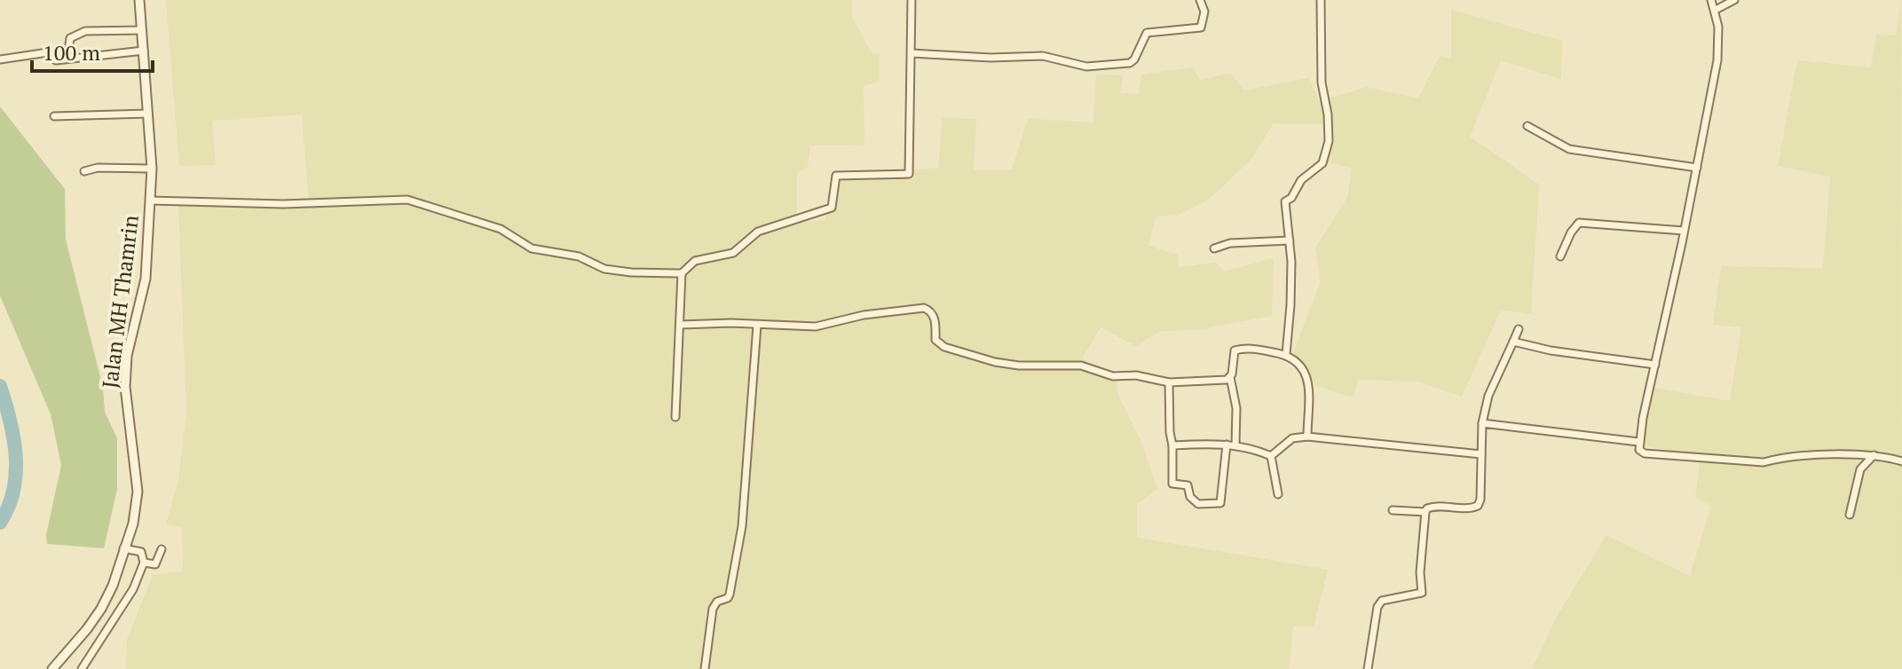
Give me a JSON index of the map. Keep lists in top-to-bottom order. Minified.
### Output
{"streets":{"street":["Jalan MH Thamrin"]},"scale_bar":"100 m"}
